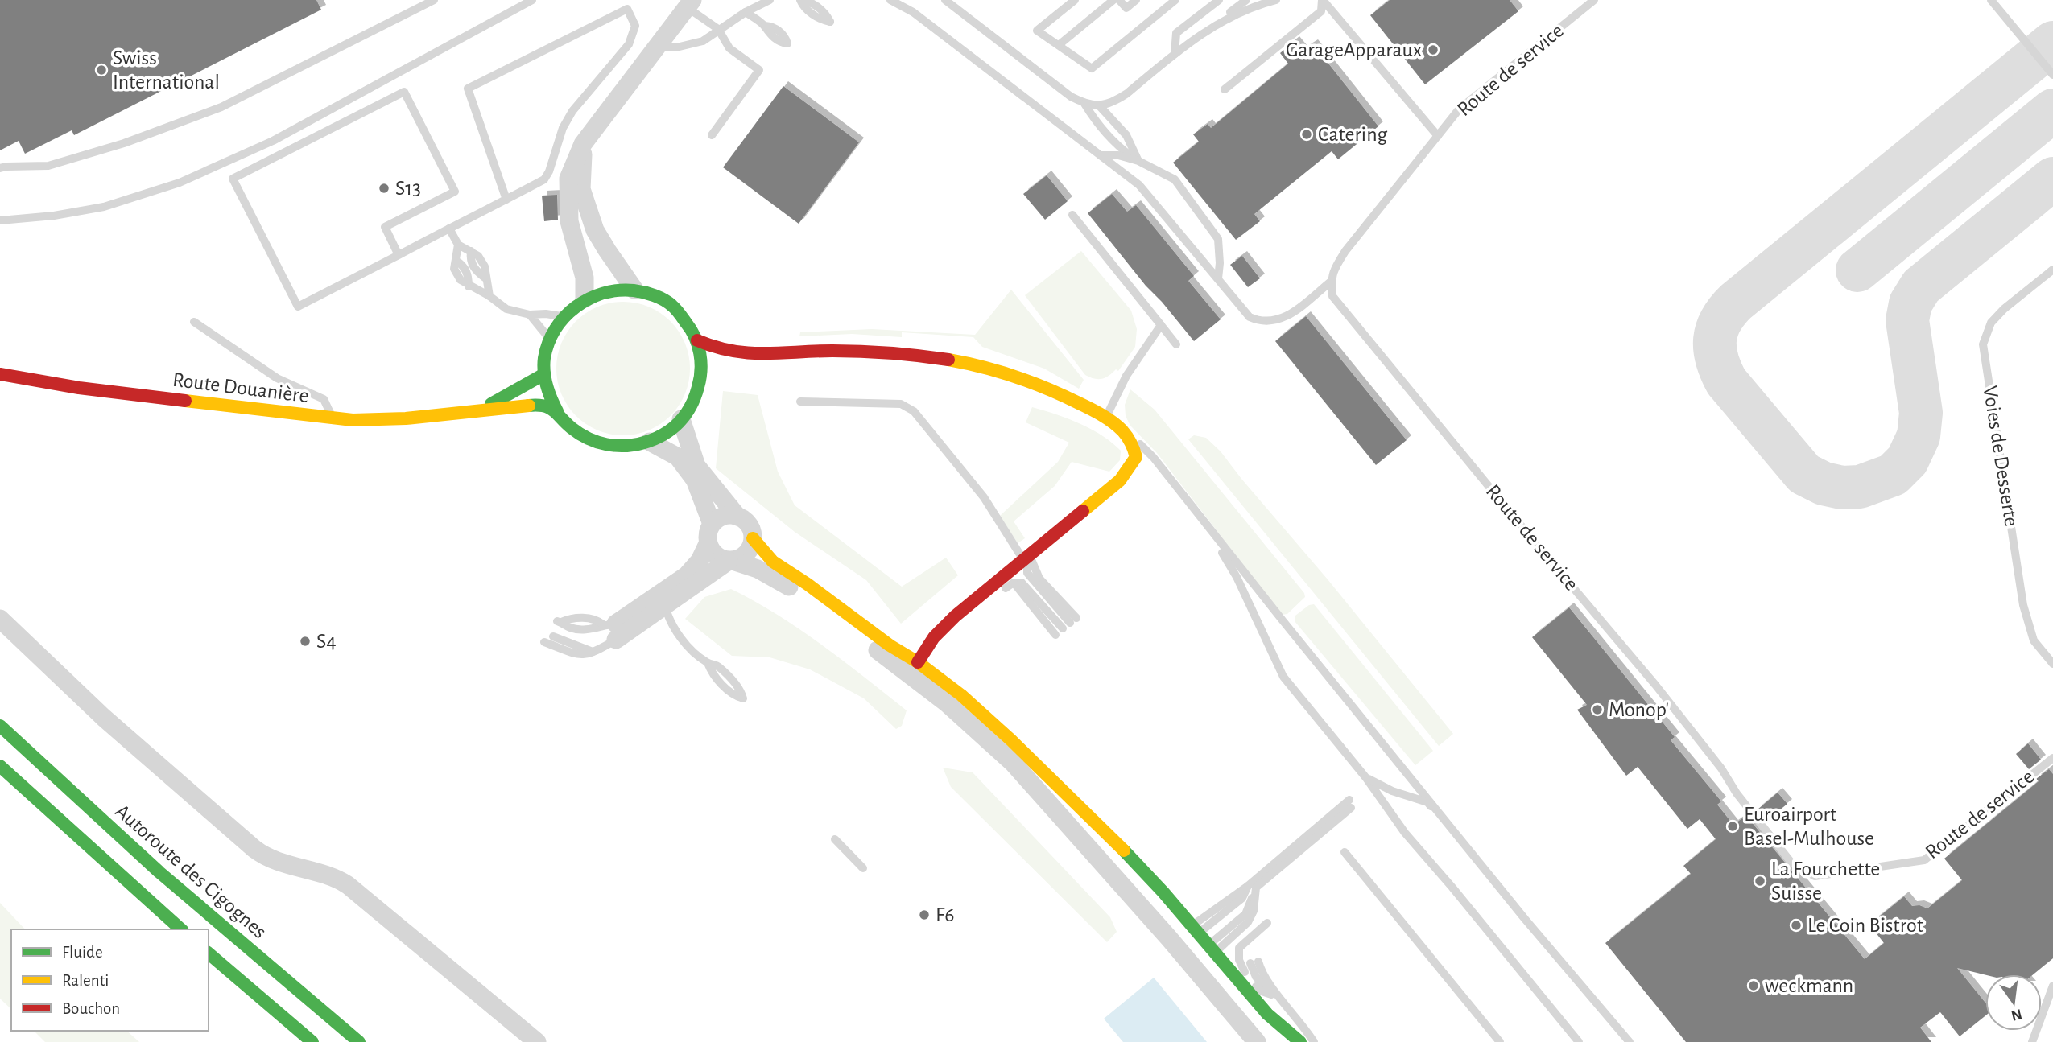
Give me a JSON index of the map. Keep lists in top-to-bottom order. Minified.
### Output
{"streets":{"main road":["Route Douanière","Autoroute des Cigognes"],"lane":["Route de service","Voies de Desserte"]},"places":["GarageApparaux","Swiss International","Catering","S13","S4","Monop'","Euroairport Basel-Mulhouse","La Fourchette Suisse","F6","Le Coin Bistrot","weckmann"],"legend":["Fluide","Ralenti","Bouchon"],"north":"bottom"}
